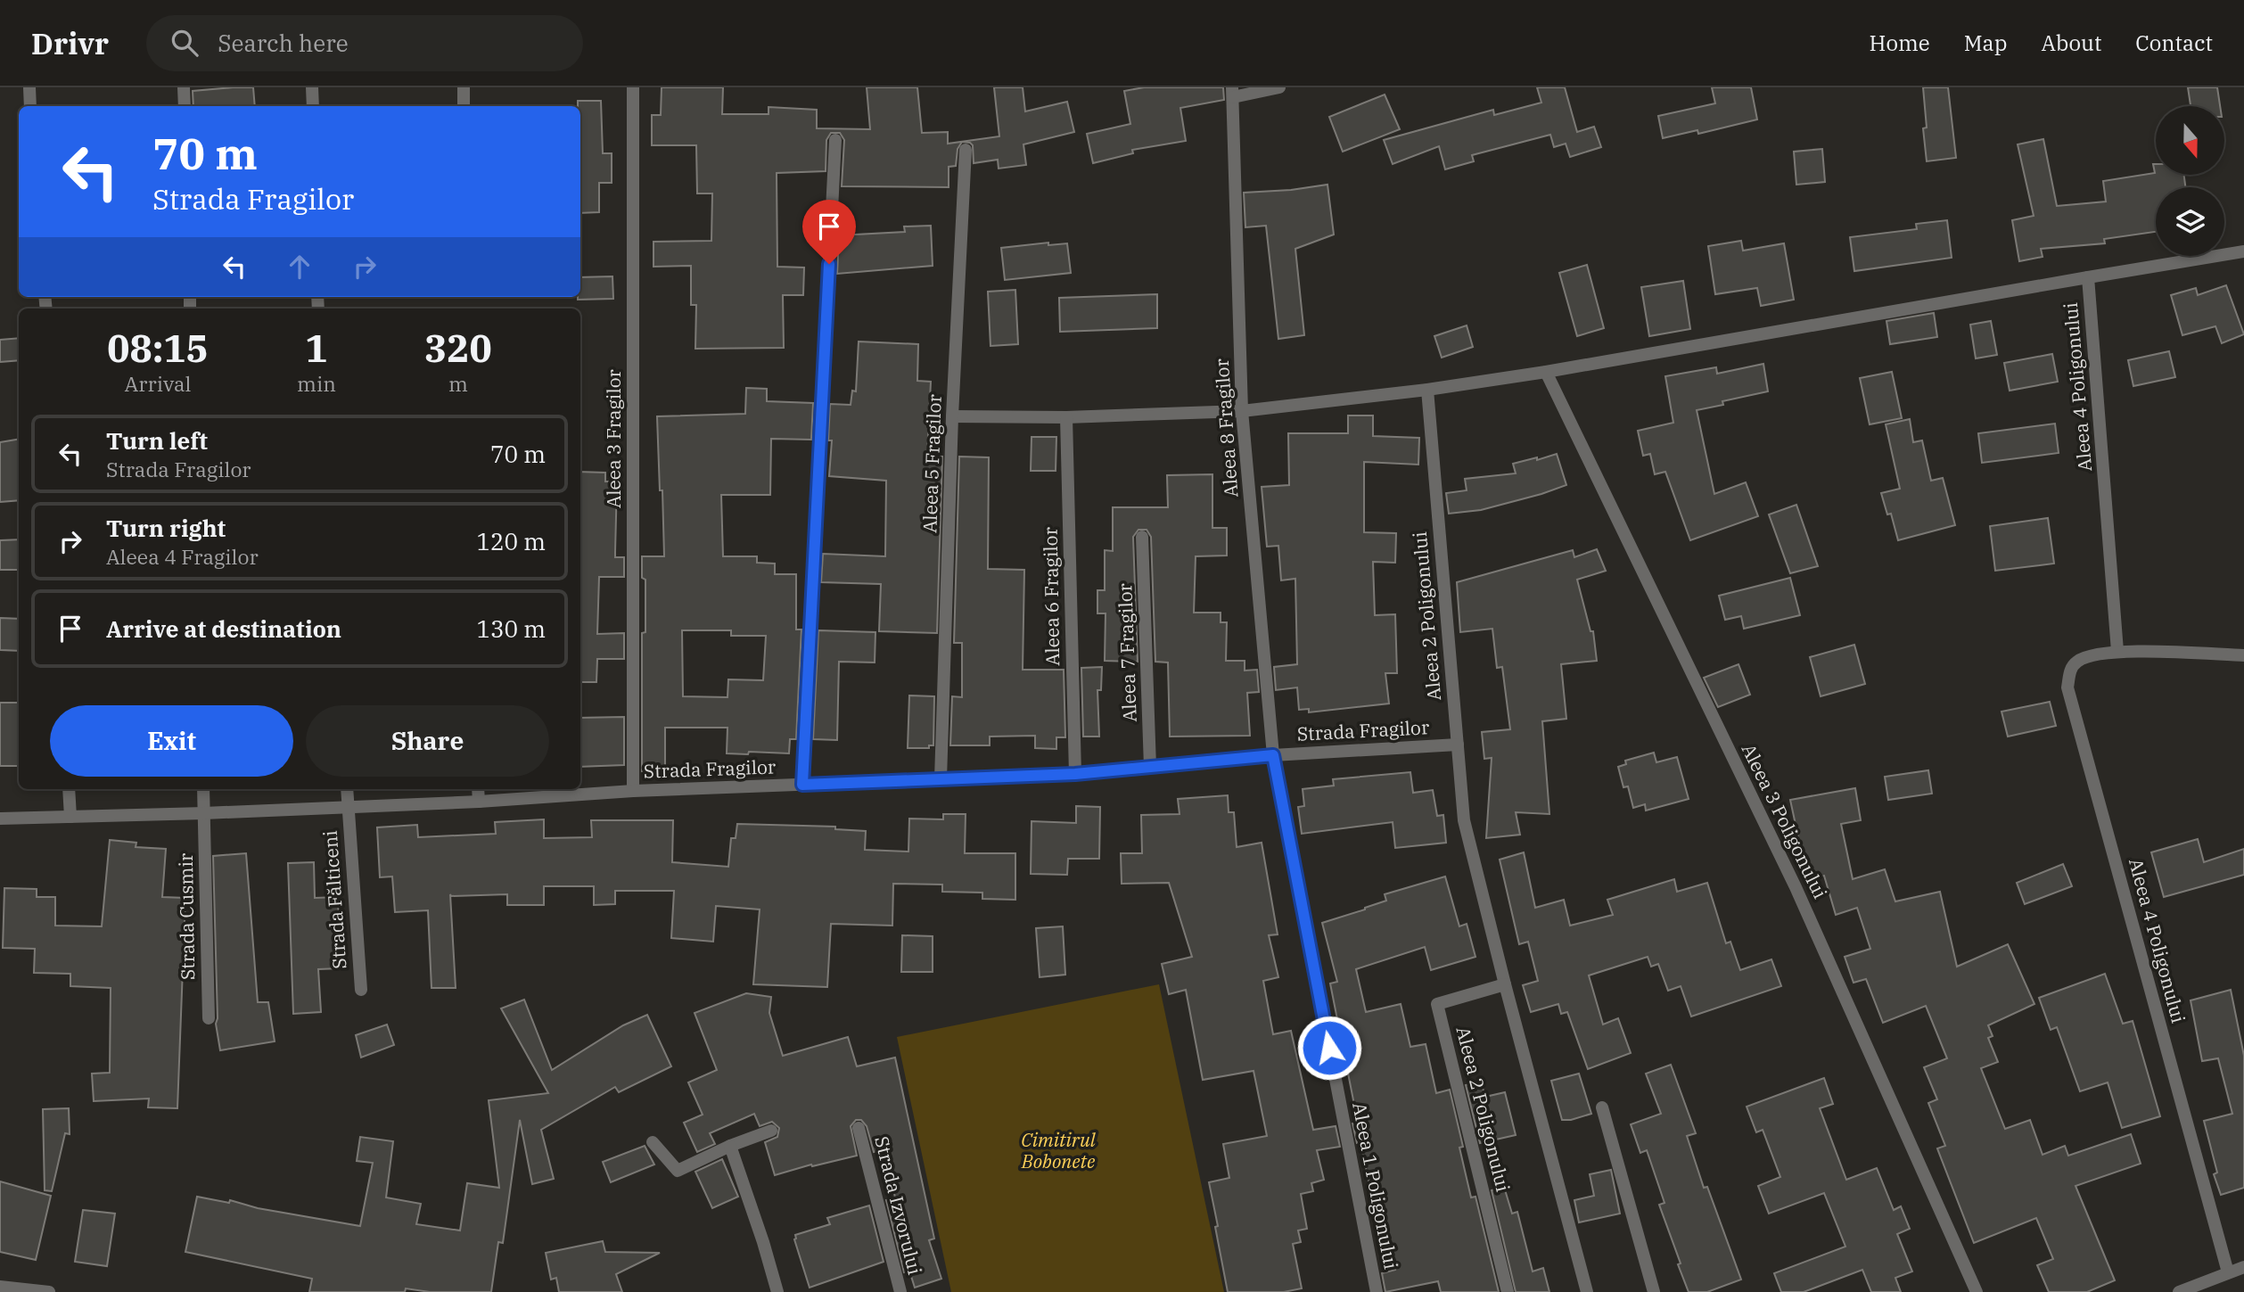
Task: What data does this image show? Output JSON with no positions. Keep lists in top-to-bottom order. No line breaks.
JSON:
{"streets":{"street":["Aleea 4 Poligonului","Aleea 8 Fragilor","Aleea 3 Fragilor","Aleea 5 Fragilor","Aleea 6 Fragilor","Aleea 2 Poligonului","Aleea 7 Fragilor","Strada Fragilor","Aleea 3 Poligonului","Strada Fălticeni","Strada Cusmir","Aleea 1 Poligonului","Strada Izvorului"]},"crossings":[["Aleea 8 Fragilor","Strada Fragilor"],["Aleea 8 Fragilor","Aleea 1 Poligonului"],["Aleea 3 Fragilor","Strada Fragilor"],["Aleea 5 Fragilor","Strada Fragilor"],["Aleea 6 Fragilor","Strada Fragilor"],["Aleea 2 Poligonului","Strada Fragilor"],["Aleea 7 Fragilor","Strada Fragilor"],["Strada Fragilor","Strada Fălticeni"],["Strada Fragilor","Strada Cusmir"],["Strada Fragilor","Aleea 1 Poligonului"]],"parks":["Cimitirul Bobonete"],"north":"bottom","page":{"header":"Drivr","search":"Search here","nav":["Home","Map","About","Contact"],"turn":["70 m","Strada Fragilor"],"eta":["08:15","Arrival","1","min","320","m"],"list":[{"name":"Turn left","note":"Strada Fragilor","value":"70 m"},{"name":"Turn right","note":"Aleea 4 Fragilor","value":"120 m"},{"name":"Arrive at destination","value":"130 m"}],"buttons":["Exit","Share"]}}
